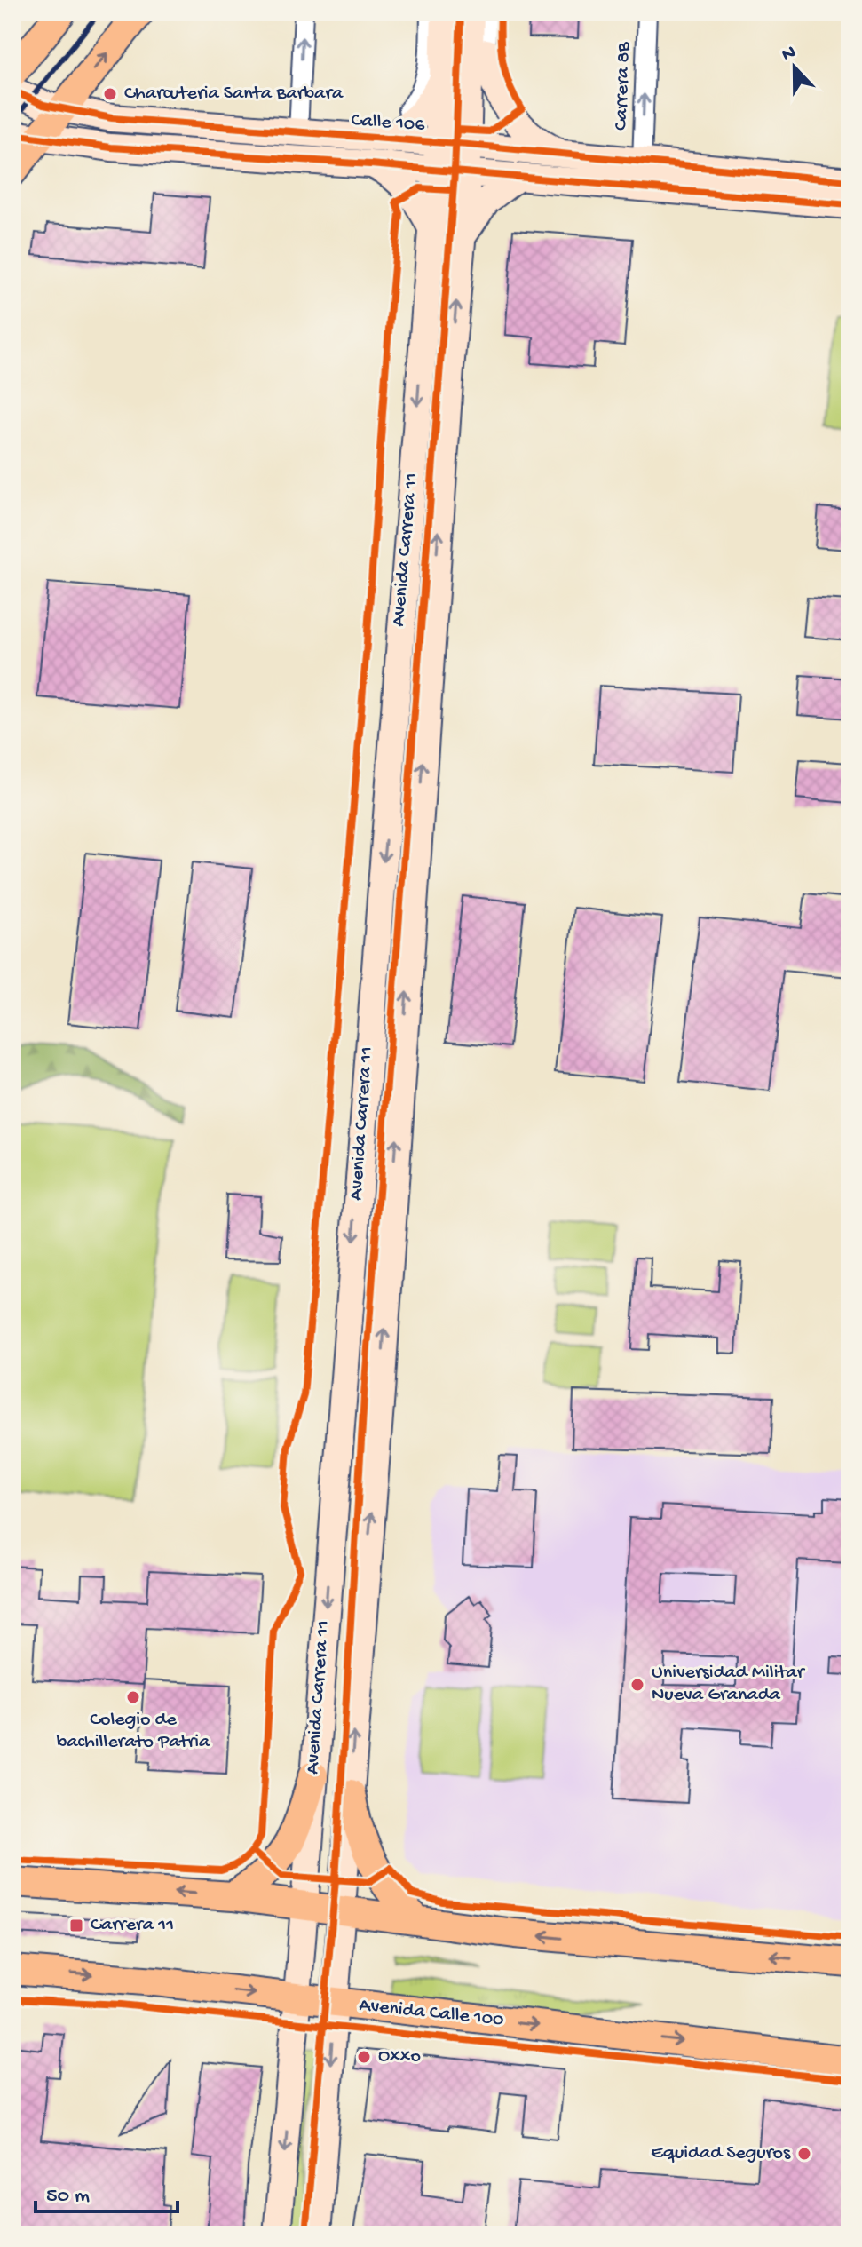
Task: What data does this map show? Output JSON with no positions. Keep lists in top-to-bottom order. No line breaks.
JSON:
{"streets":{"main road":["Calle 106","Avenida Carrera 11","Avenida Calle 100"],"street":["Carrera 8B"]},"crossings":[["Carrera 8B","Calle 106"],["Calle 106","Avenida Carrera 11"],["Avenida Carrera 11","Avenida Calle 100"]],"one_way":["Carrera 8B"],"places":{"other":["Charcuteria Santa Barbara","Universidad Militar Nueva Granada","Colegio de bachillerato Patria","Oxxo","Equidad Seguros"],"transit":["Carrera 11"]},"scale_bar":"50 m","north":"top"}
